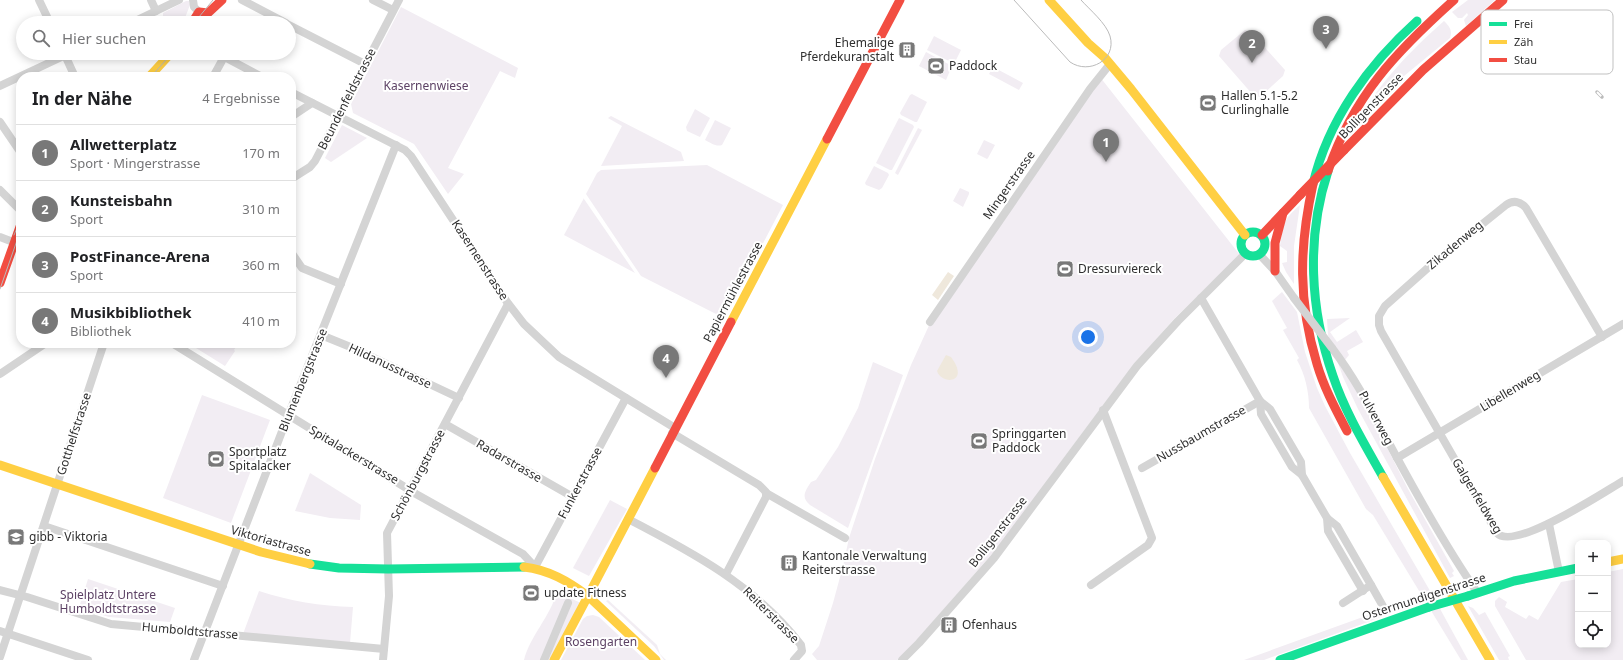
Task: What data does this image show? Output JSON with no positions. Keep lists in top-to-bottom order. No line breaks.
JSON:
{"streets":{"main road":["Bolligenstrasse","Papiermühlestrasse","Viktoriastrasse","Ostermundigenstrasse"],"street":["Beundenfeldstrasse","Mingerstrasse","Zikadenweg","Kasernenstrasse","Hildanusstrasse","Blumenbergstrasse","Libellenweg","Pulverweg","Gotthelfstrasse","Nussbaumstrasse","Spitalackerstrasse","Radarstrasse","Schönburgstrasse","Funkerstrasse","Galgenfeldweg","Reiterstrasse","Humboldtstrasse"]},"crossings":[["Beundenfeldstrasse","Kasernenstrasse"],["Bolligenstrasse","Pulverweg"],["Bolligenstrasse","Nussbaumstrasse"],["Zikadenweg","Libellenweg"],["Zikadenweg","Galgenfeldweg"],["Kasernenstrasse","Papiermühlestrasse"],["Kasernenstrasse","Blumenbergstrasse"],["Kasernenstrasse","Schönburgstrasse"],["Kasernenstrasse","Funkerstrasse"],["Papiermühlestrasse","Viktoriastrasse"],["Papiermühlestrasse","Reiterstrasse"],["Hildanusstrasse","Blumenbergstrasse"],["Hildanusstrasse","Schönburgstrasse"],["Blumenbergstrasse","Spitalackerstrasse"],["Blumenbergstrasse","Viktoriastrasse"],["Blumenbergstrasse","Humboldtstrasse"],["Libellenweg","Pulverweg"],["Libellenweg","Galgenfeldweg"],["Pulverweg","Ostermundigenstrasse"],["Gotthelfstrasse","Viktoriastrasse"],["Gotthelfstrasse","Humboldtstrasse"],["Spitalackerstrasse","Schönburgstrasse"],["Spitalackerstrasse","Funkerstrasse"],["Spitalackerstrasse","Viktoriastrasse"],["Radarstrasse","Schönburgstrasse"],["Radarstrasse","Funkerstrasse"],["Schönburgstrasse","Viktoriastrasse"],["Schönburgstrasse","Humboldtstrasse"],["Funkerstrasse","Viktoriastrasse"]],"parks":["Kasernenwiese","Spielplatz Untere Humboldtstrasse","Rosengarten"],"places":{"building":["Ehemalige Pferdekuranstalt","Kantonale Verwaltung Reiterstrasse","Ofenhaus"],"sports":["Paddock","Hallen 5.1-5.2 Curlinghalle","Dressurviereck","Springgarten Paddock","Sportplatz Spitalacker","update Fitness"],"school or university":["gibb - Viktoria"]},"legend":["Frei","Zäh","Stau"],"page":{"pins":["3","2","1","4"],"search":"Hier suchen","heading":["In der Nähe","4 Ergebnisse"],"list":[{"mark":"1","name":"Allwetterplatz","note":"Sport · Mingerstrasse","value":"170 m"},{"mark":"2","name":"Kunsteisbahn","note":"Sport","value":"310 m"},{"mark":"3","name":"PostFinance-Arena","note":"Sport","value":"360 m"},{"mark":"4","name":"Musikbibliothek","note":"Bibliothek","value":"410 m"}],"map_buttons":["+","−"]}}
